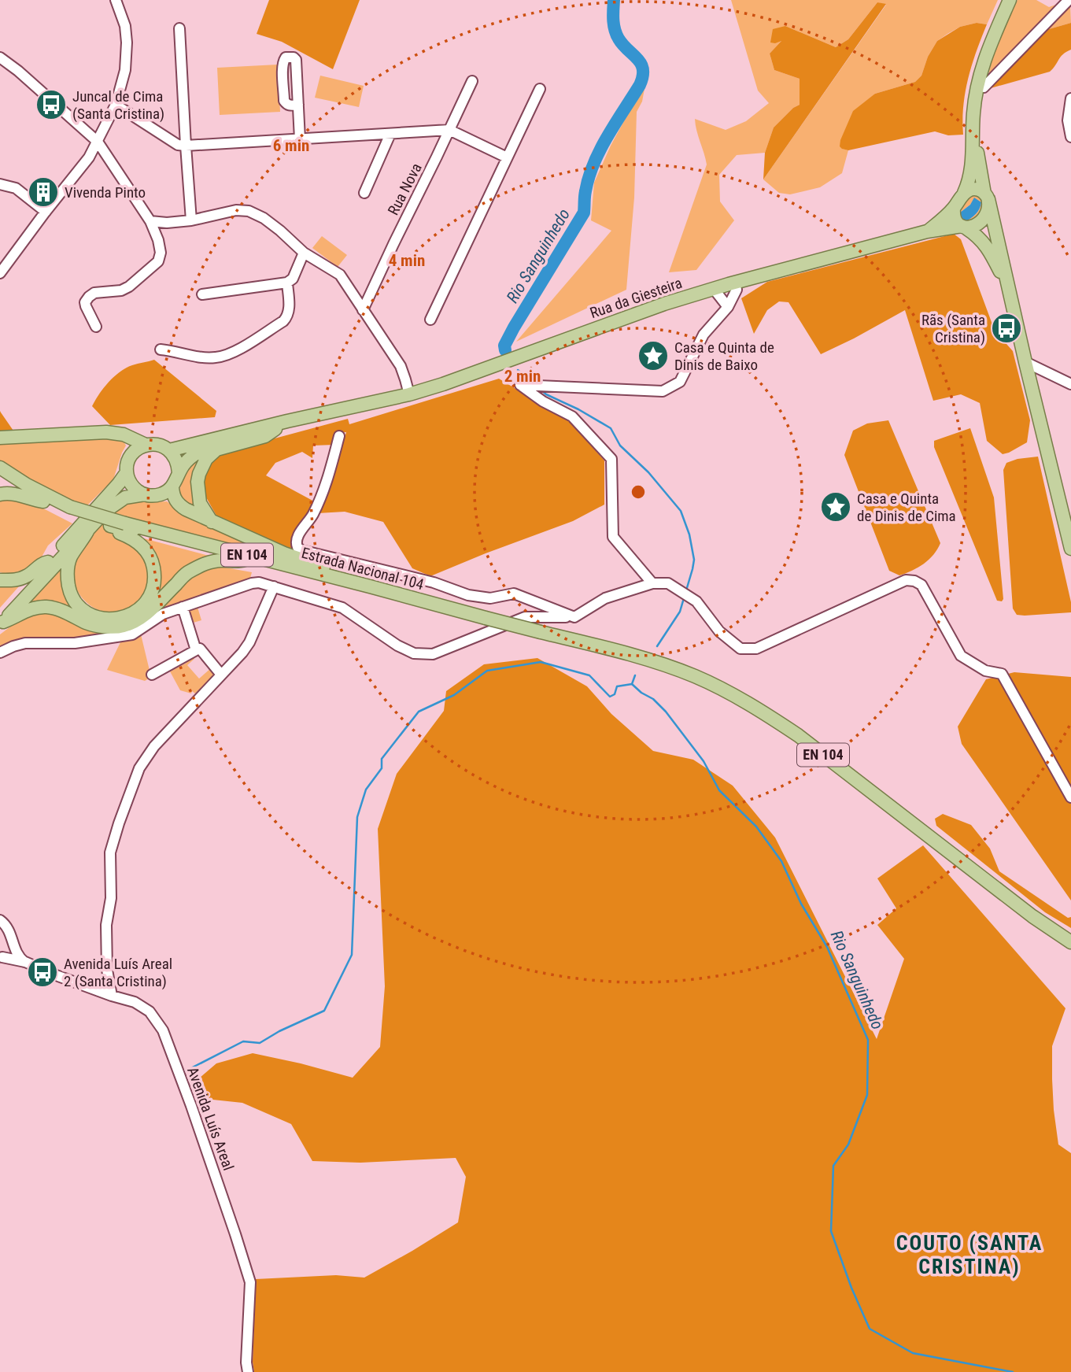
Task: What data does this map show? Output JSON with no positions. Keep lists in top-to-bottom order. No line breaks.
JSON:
{"streets":{"main road":["Rua da Giesteira","EN 104","Estrada Nacional 104"],"street":["Rua Nova","Avenida Luís Areal"]},"crossings":[["EN 104","Estrada Nacional 104"]],"districts":["COUTO (SANTA CRISTINA)"],"water":["Rio Sanguinhedo"],"places":{"bus stop":["Juncal de Cima (Santa Cristina)","Rãs (Santa Cristina)","Avenida Luís Areal 2 (Santa Cristina)"],"building":["Vivenda Pinto"],"place":["Casa e Quinta de Dinis de Baixo","Casa e Quinta de Dinis de Cima"]},"rings":["6 min","4 min","2 min"]}
